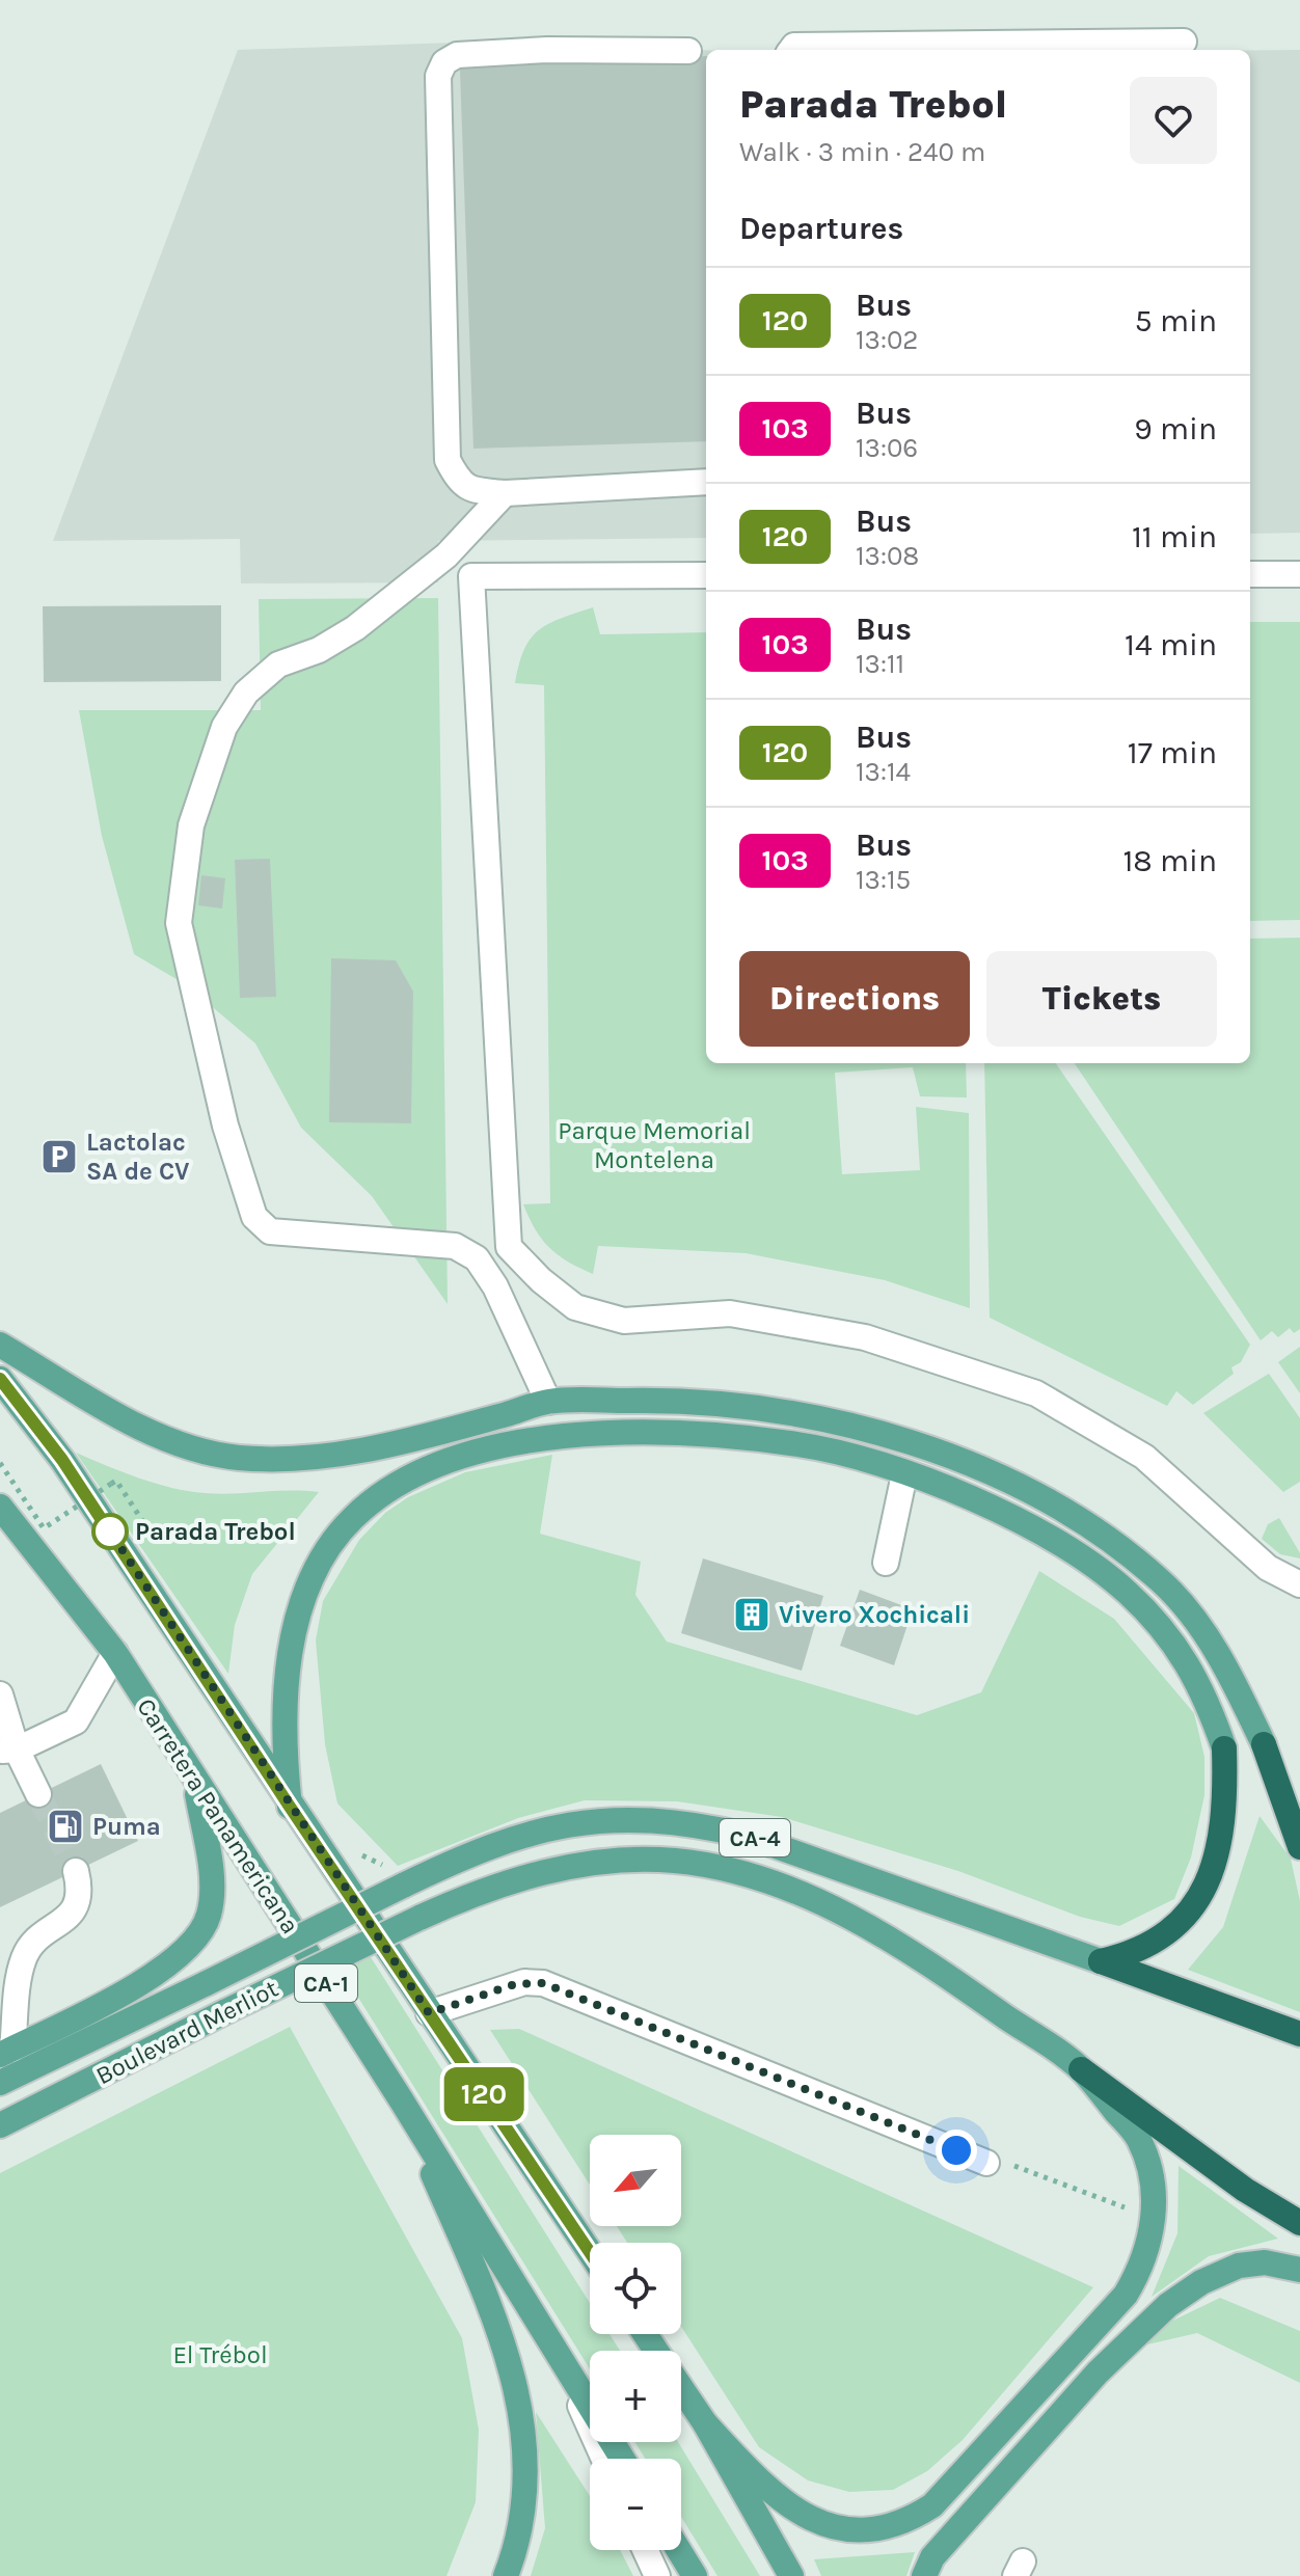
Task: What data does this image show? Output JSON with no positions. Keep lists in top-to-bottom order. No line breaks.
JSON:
{"streets":{"highway":["CA-4"],"main road":["Carretera Panamericana","CA-1","Boulevard Merliot"]},"crossings":[["CA-4","Boulevard Merliot"]],"parks":["Parque Memorial Montelena","El Trébol"],"places":{"parking":["Lactolac SA de CV"],"other":["Parada Trebol"],"building":["Vivero Xochicali"],"fuel station":["Puma"]},"lines":["bus line 120"],"north":"bottom left","page":{"on_map":"120","heading":[["Parada Trebol","Walk · 3 min · 240 m"],"Departures"],"list":[{"mark":"120","name":"Bus","note":"13:02","value":"5 min"},{"mark":"103","name":"Bus","note":"13:06","value":"9 min"},{"mark":"120","name":"Bus","note":"13:08","value":"11 min"},{"mark":"103","name":"Bus","note":"13:11","value":"14 min"},{"mark":"120","name":"Bus","note":"13:14","value":"17 min"},{"mark":"103","name":"Bus","note":"13:15","value":"18 min"}],"buttons":["Directions","Tickets"],"map_buttons":["+","−"]}}
